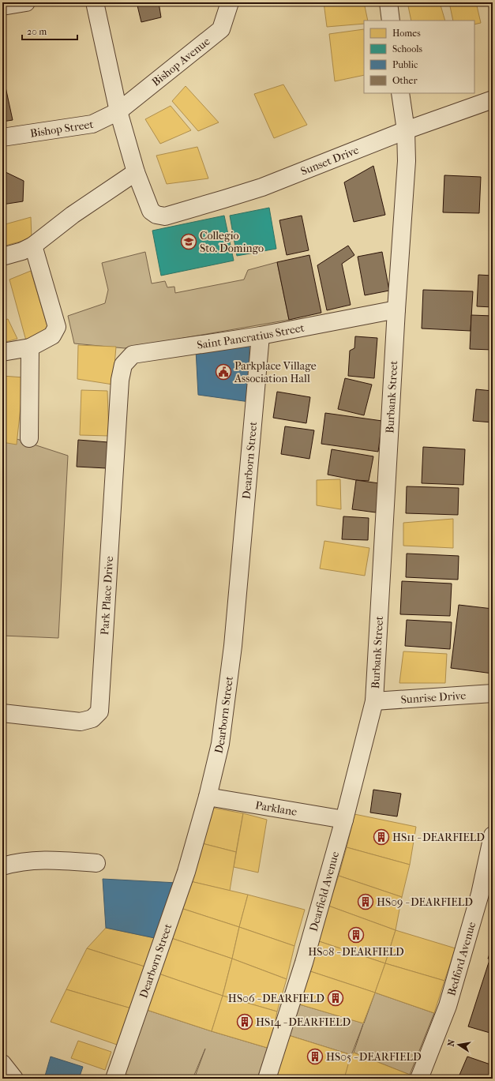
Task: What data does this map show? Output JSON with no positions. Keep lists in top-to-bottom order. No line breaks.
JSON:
{"streets":{"street":["Bishop Avenue","Bishop Street","Sunset Drive","Saint Pancratius Street","Burbank Street","Dearborn Street","Park Place Drive","Sunrise Drive","Parklane","Dearfield Avenue","Bedford Avenue"]},"crossings":[["Bishop Avenue","Bishop Street"],["Sunset Drive","Burbank Street"],["Saint Pancratius Street","Burbank Street"],["Saint Pancratius Street","Dearborn Street"],["Saint Pancratius Street","Park Place Drive"],["Burbank Street","Sunrise Drive"],["Burbank Street","Dearfield Avenue"],["Dearborn Street","Parklane"],["Sunrise Drive","Dearfield Avenue"],["Parklane","Dearfield Avenue"]],"places":{"school or university":["Collegio Sto. Domingo"],"public building":["Parkplace Village Association Hall"],"building":["HS11 - DEARFIELD","HS09 - DEARFIELD","HS08 - DEARFIELD","HS06 - DEARFIELD","HS14 - DEARFIELD","HS05 - DEARFIELD"]},"legend":["Homes","Schools","Public","Other"],"scale_bar":"20 m","north":"left"}
